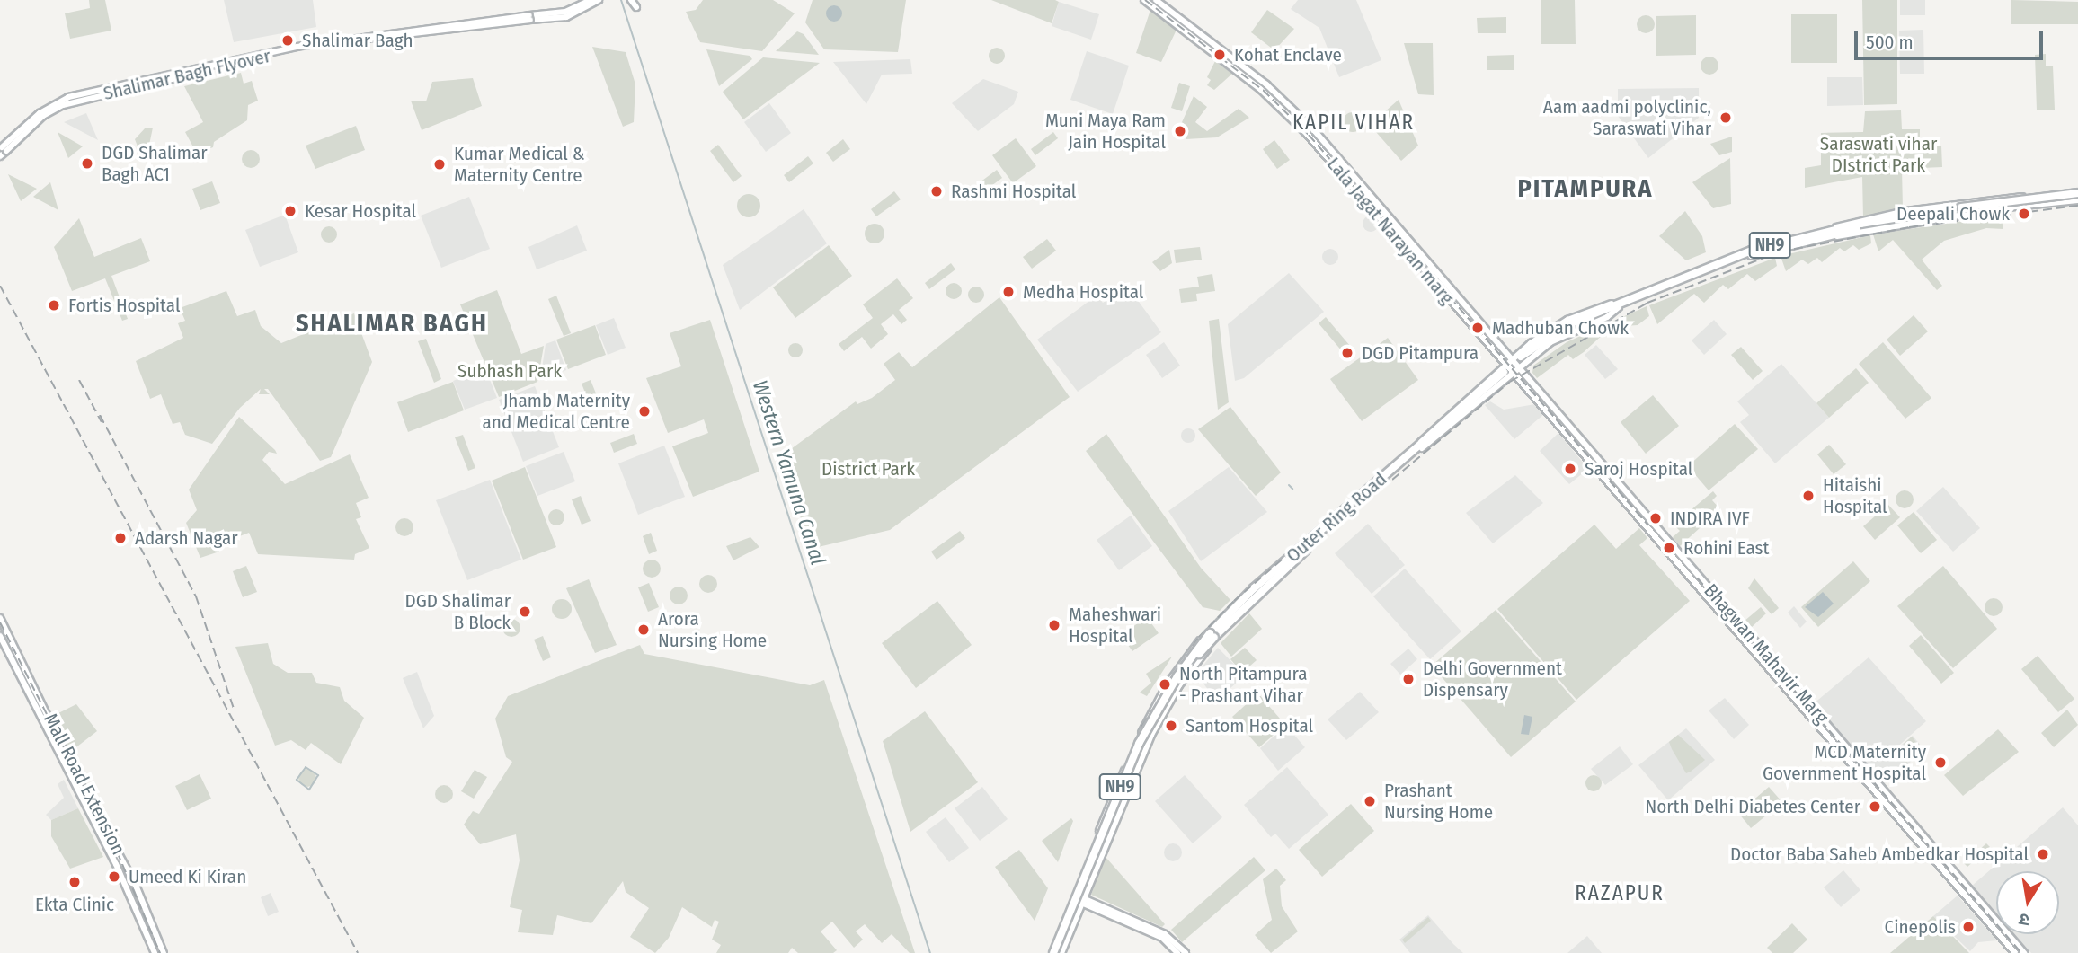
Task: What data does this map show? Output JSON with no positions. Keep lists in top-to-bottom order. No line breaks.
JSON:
{"streets":{"highway":["NH9","Outer Ring Road"],"main road":["Shalimar Bagh Flyover","Lala Jagat Narayan marg","Bhagwan Mahavir Marg","Mall Road Extension"]},"crossings":[["Lala Jagat Narayan marg","NH9"],["Lala Jagat Narayan marg","Bhagwan Mahavir Marg"],["NH9","Outer Ring Road"],["NH9","Bhagwan Mahavir Marg"]],"districts":["KAPIL VIHAR","PITAMPURA","SHALIMAR BAGH","RAZAPUR"],"water":["Western Yamuna Canal"],"parks":["Saraswati vihar DIstrict Park","Subhash Park","District Park"],"places":["Shalimar Bagh","Kohat Enclave","Aam aadmi polyclinic, Saraswati Vihar","Muni Maya Ram Jain Hospital","DGD Shalimar Bagh AC1","Kumar Medical & Maternity Centre","Rashmi Hospital","Kesar Hospital","Deepali Chowk","Medha Hospital","Fortis Hospital","Madhuban Chowk","DGD Pitampura","Jhamb Maternity and Medical Centre","Saroj Hospital","Hitaishi Hospital","INDIRA IVF","Adarsh Nagar","Rohini East","DGD Shalimar B Block","Maheshwari Hospital","Arora Nursing Home","Delhi Government Dispensary","North Pitampura - Prashant Vihar","Santom Hospital","MCD Maternity Government Hospital","Prashant Nursing Home","North Delhi Diabetes Center","Doctor Baba Saheb Ambedkar Hospital","Umeed Ki Kiran","Ekta Clinic","Cinepolis"],"scale_bar":"500 m","north":"bottom"}
